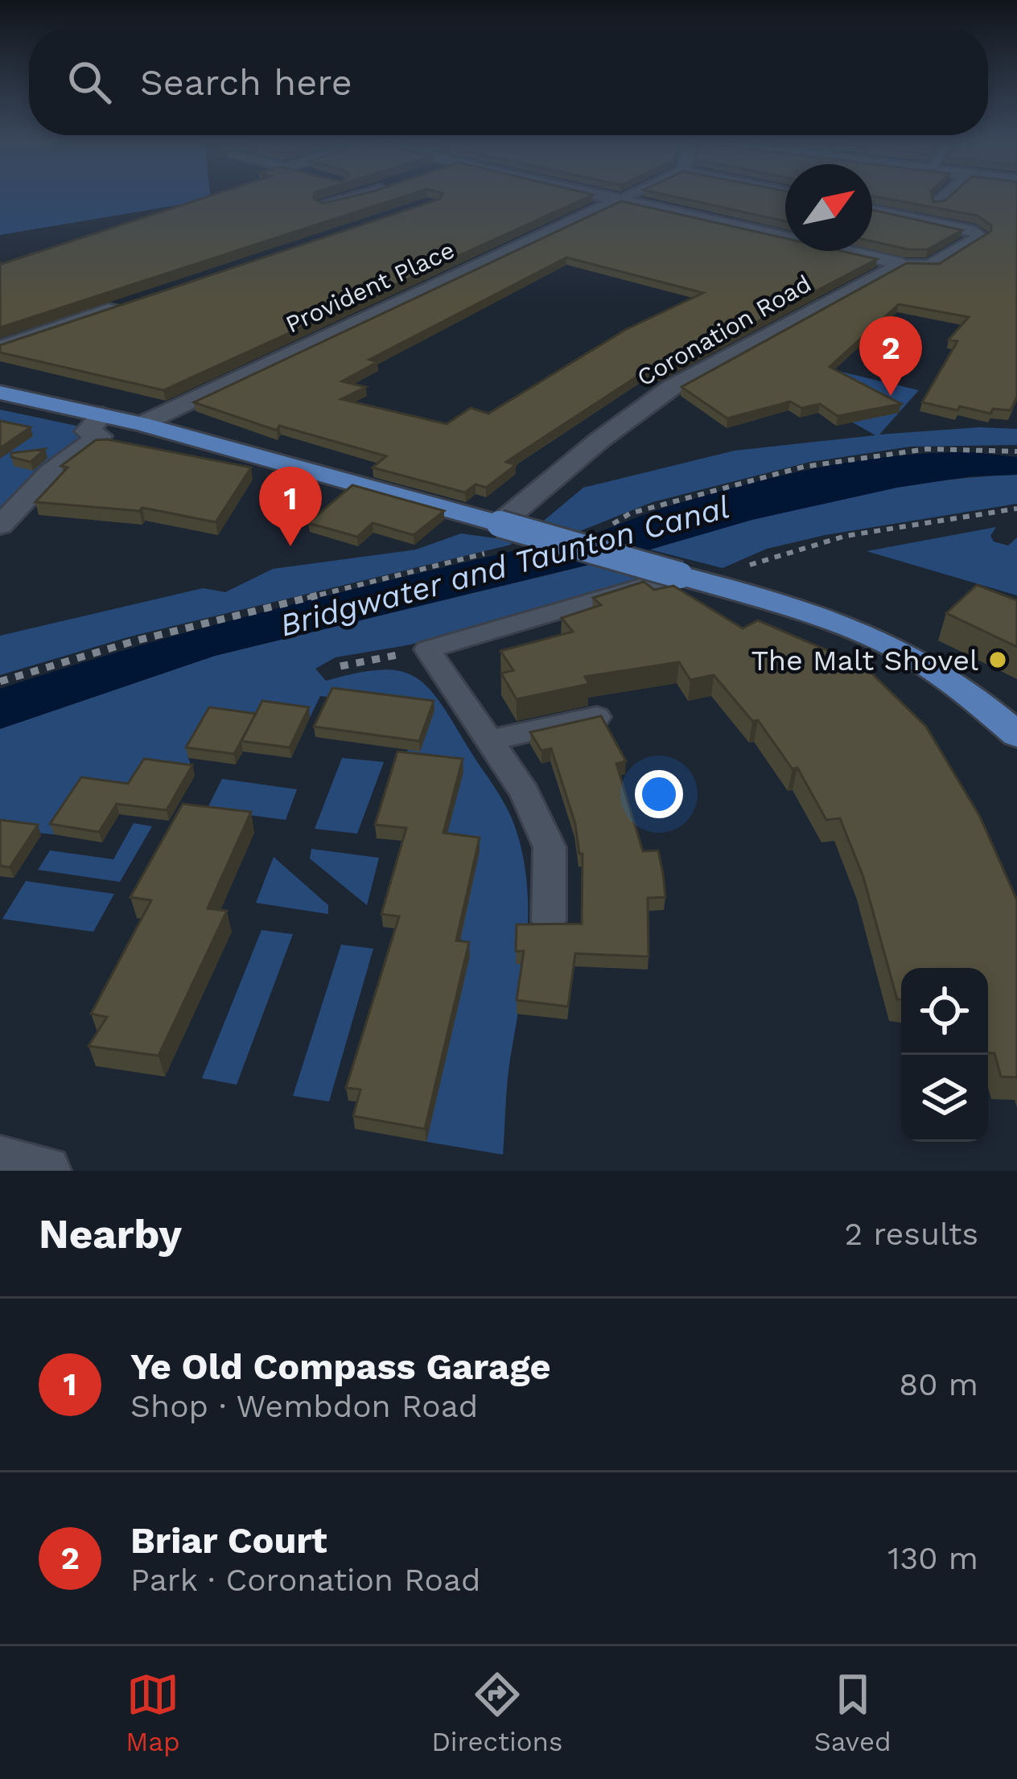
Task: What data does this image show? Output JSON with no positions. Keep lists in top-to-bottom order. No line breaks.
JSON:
{"streets":{"street":["Provident Place","Coronation Road"]},"water":["Bridgwater and Taunton Canal"],"places":["The Malt Shovel"],"north":"top right","page":{"search":"Search here","pins":["2","1"],"heading":["Nearby","2 results"],"list":[{"mark":"1","name":"Ye Old Compass Garage","note":"Shop · Wembdon Road","value":"80 m"},{"mark":"2","name":"Briar Court","note":"Park · Coronation Road","value":"130 m"}],"nav":["Map","Directions","Saved"]}}
